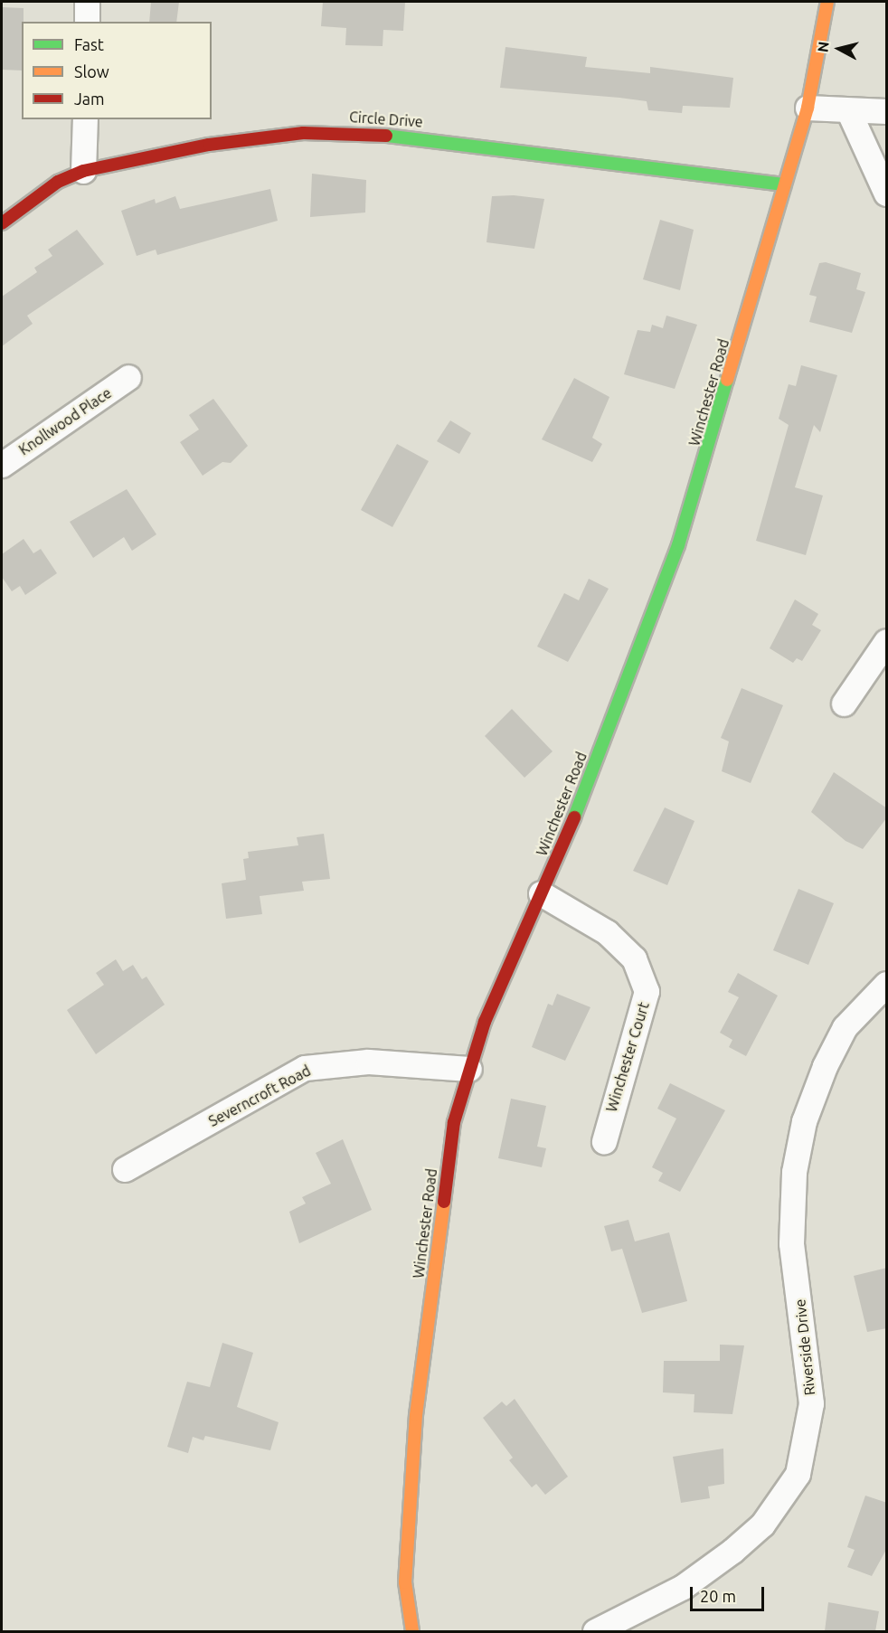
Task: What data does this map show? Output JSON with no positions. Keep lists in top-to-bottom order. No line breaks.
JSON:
{"streets":{"street":["Circle Drive","Winchester Road","Knollwood Place","Winchester Court","Severncroft Road","Riverside Drive"]},"crossings":[["Circle Drive","Winchester Road"],["Winchester Road","Winchester Court"],["Winchester Road","Severncroft Road"]],"legend":["Fast","Slow","Jam"],"scale_bar":"20 m","north":"left"}
